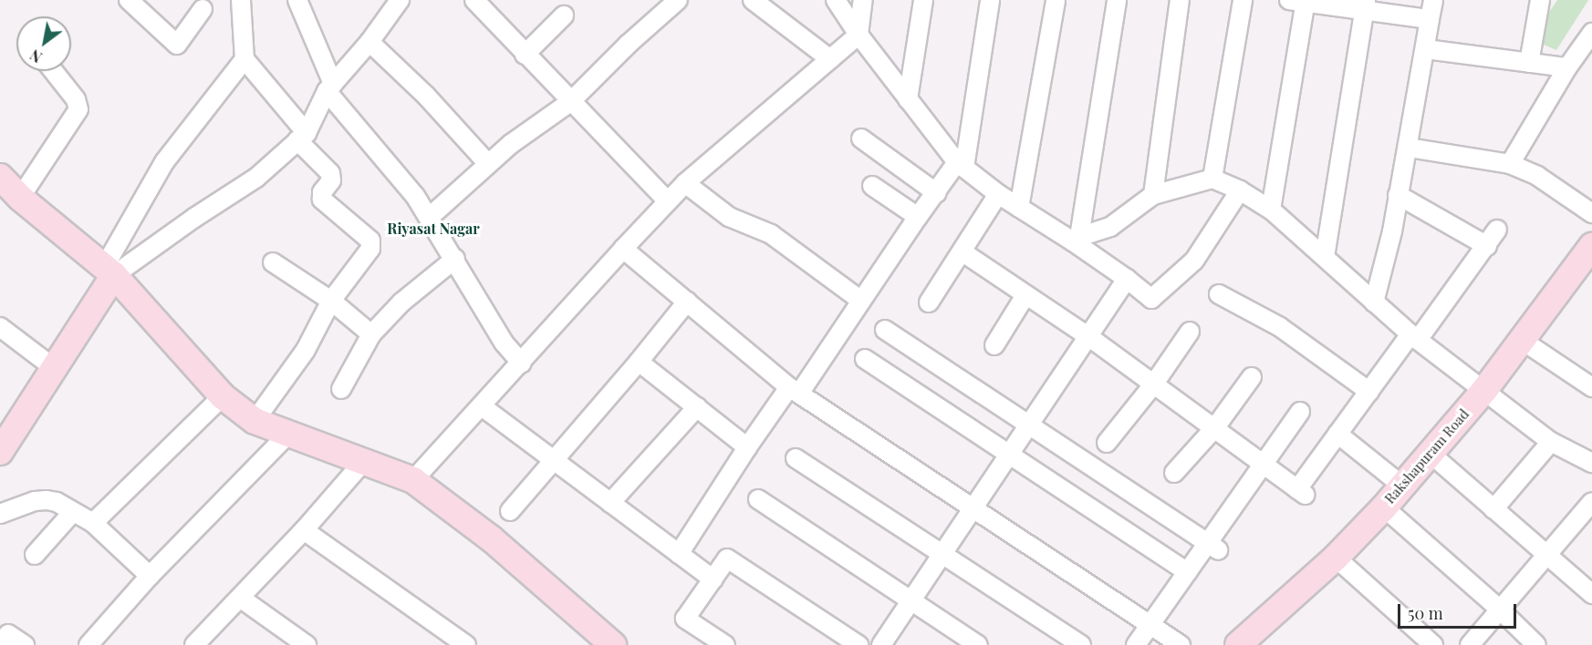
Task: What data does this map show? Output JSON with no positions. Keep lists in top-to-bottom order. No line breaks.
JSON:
{"streets":{"street":["Rakshapuram Road"]},"districts":["Riyasat Nagar"],"scale_bar":"50 m","north":"bottom left"}
